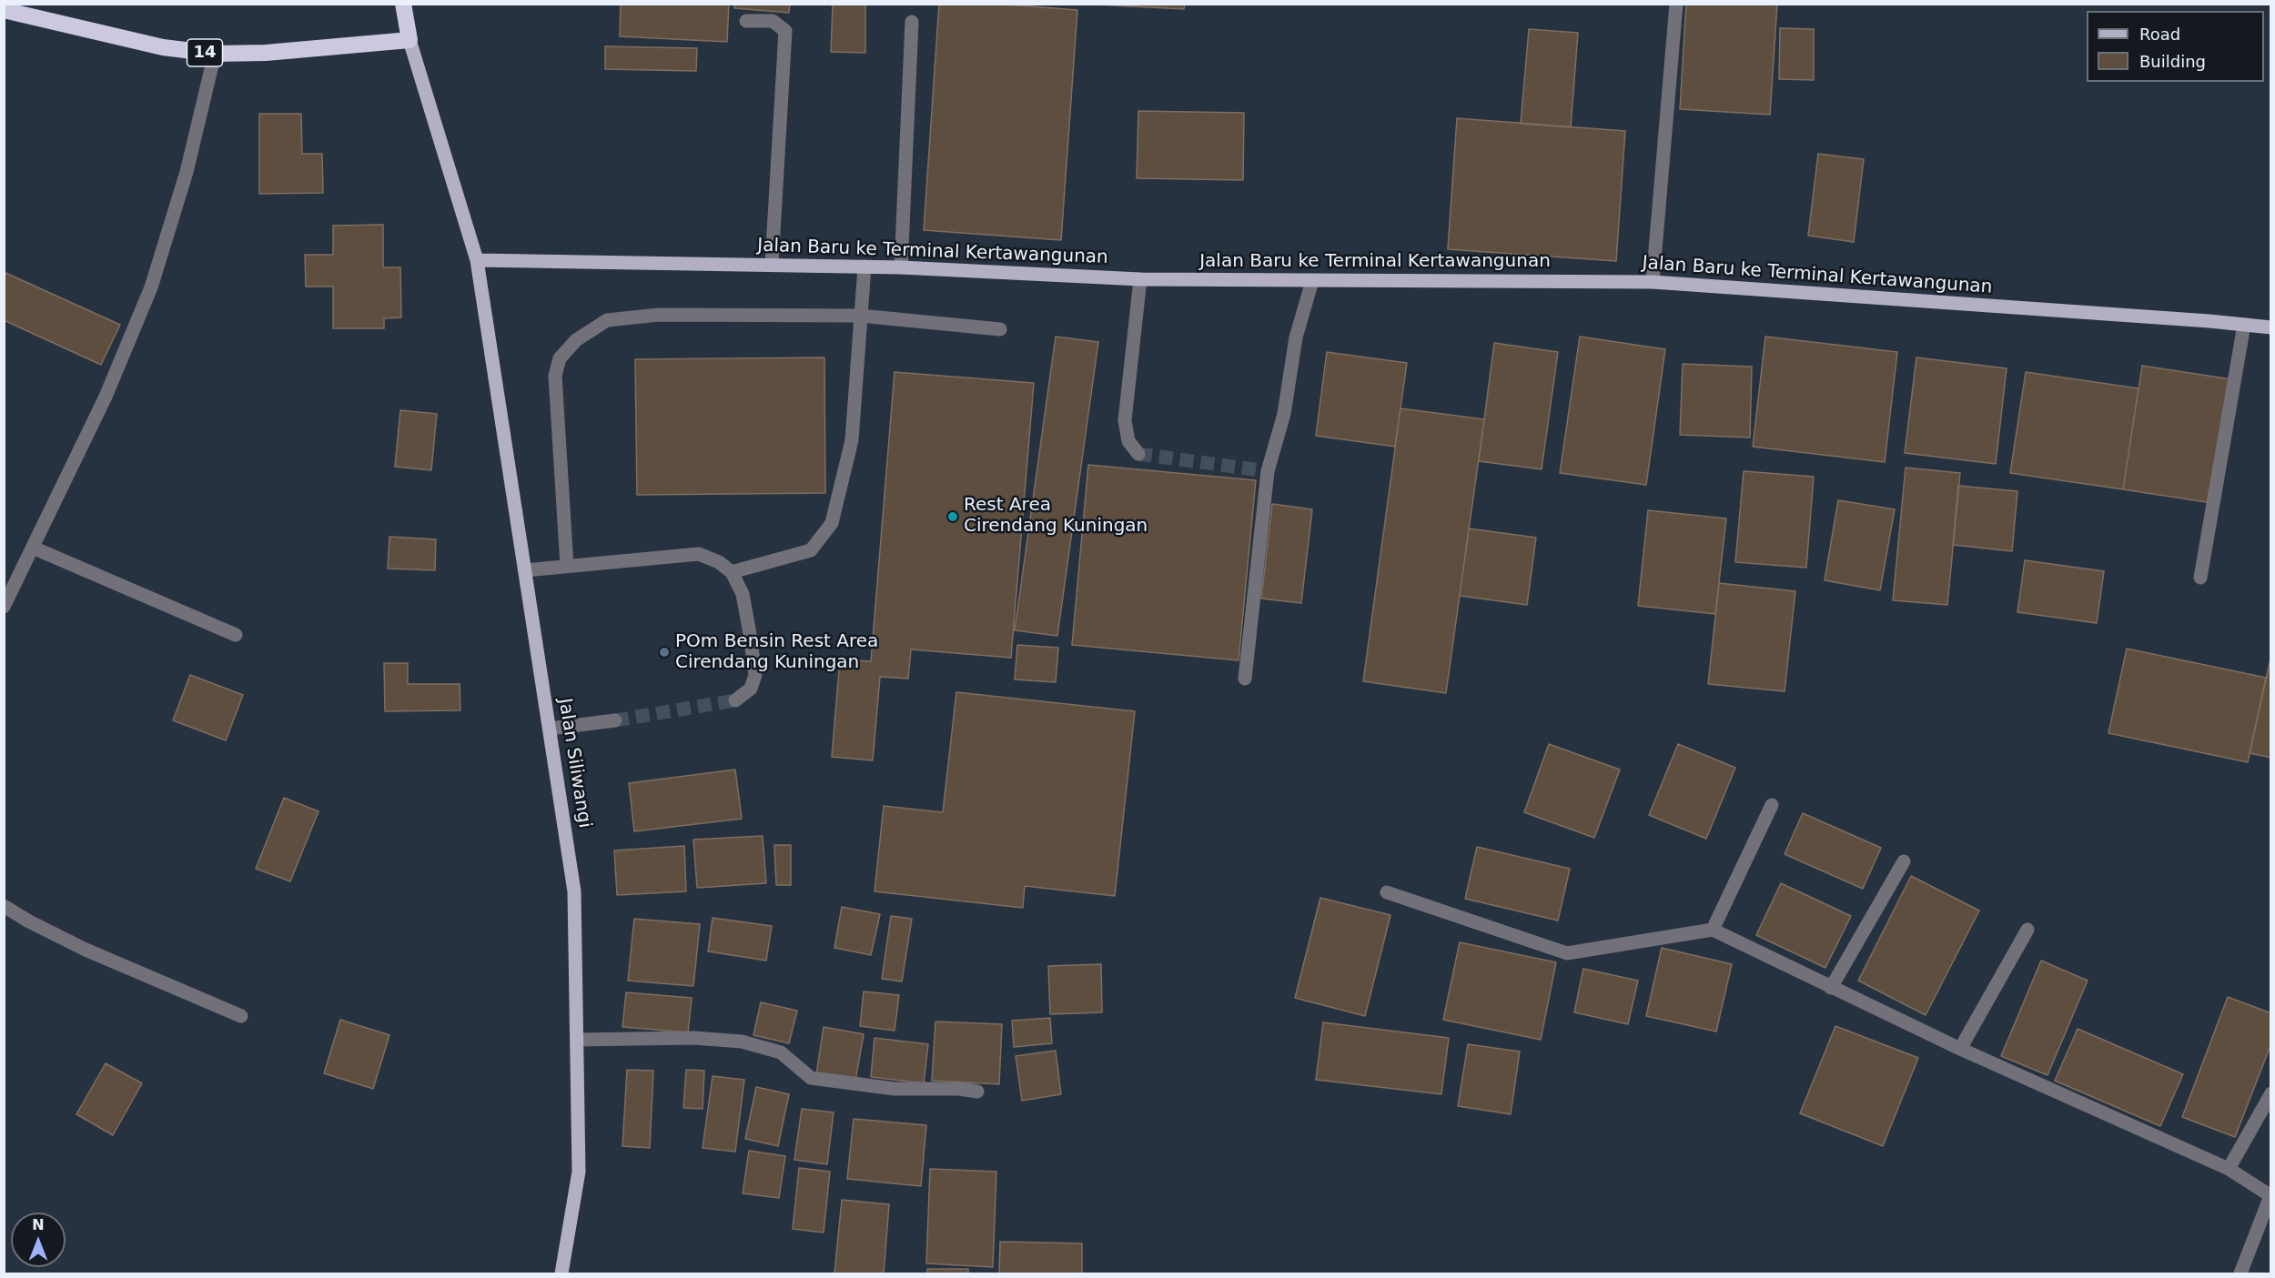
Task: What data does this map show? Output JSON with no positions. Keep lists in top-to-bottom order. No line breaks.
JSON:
{"streets":{"highway":["14"],"main road":["Jalan Baru ke Terminal Kertawangunan","Jalan Siliwangi"]},"crossings":[["14","Jalan Siliwangi"],["Jalan Baru ke Terminal Kertawangunan","Jalan Siliwangi"]],"places":["Rest Area Cirendang Kuningan","POm Bensin Rest Area Cirendang Kuningan"],"legend":["Road","Building"],"north":"top"}
